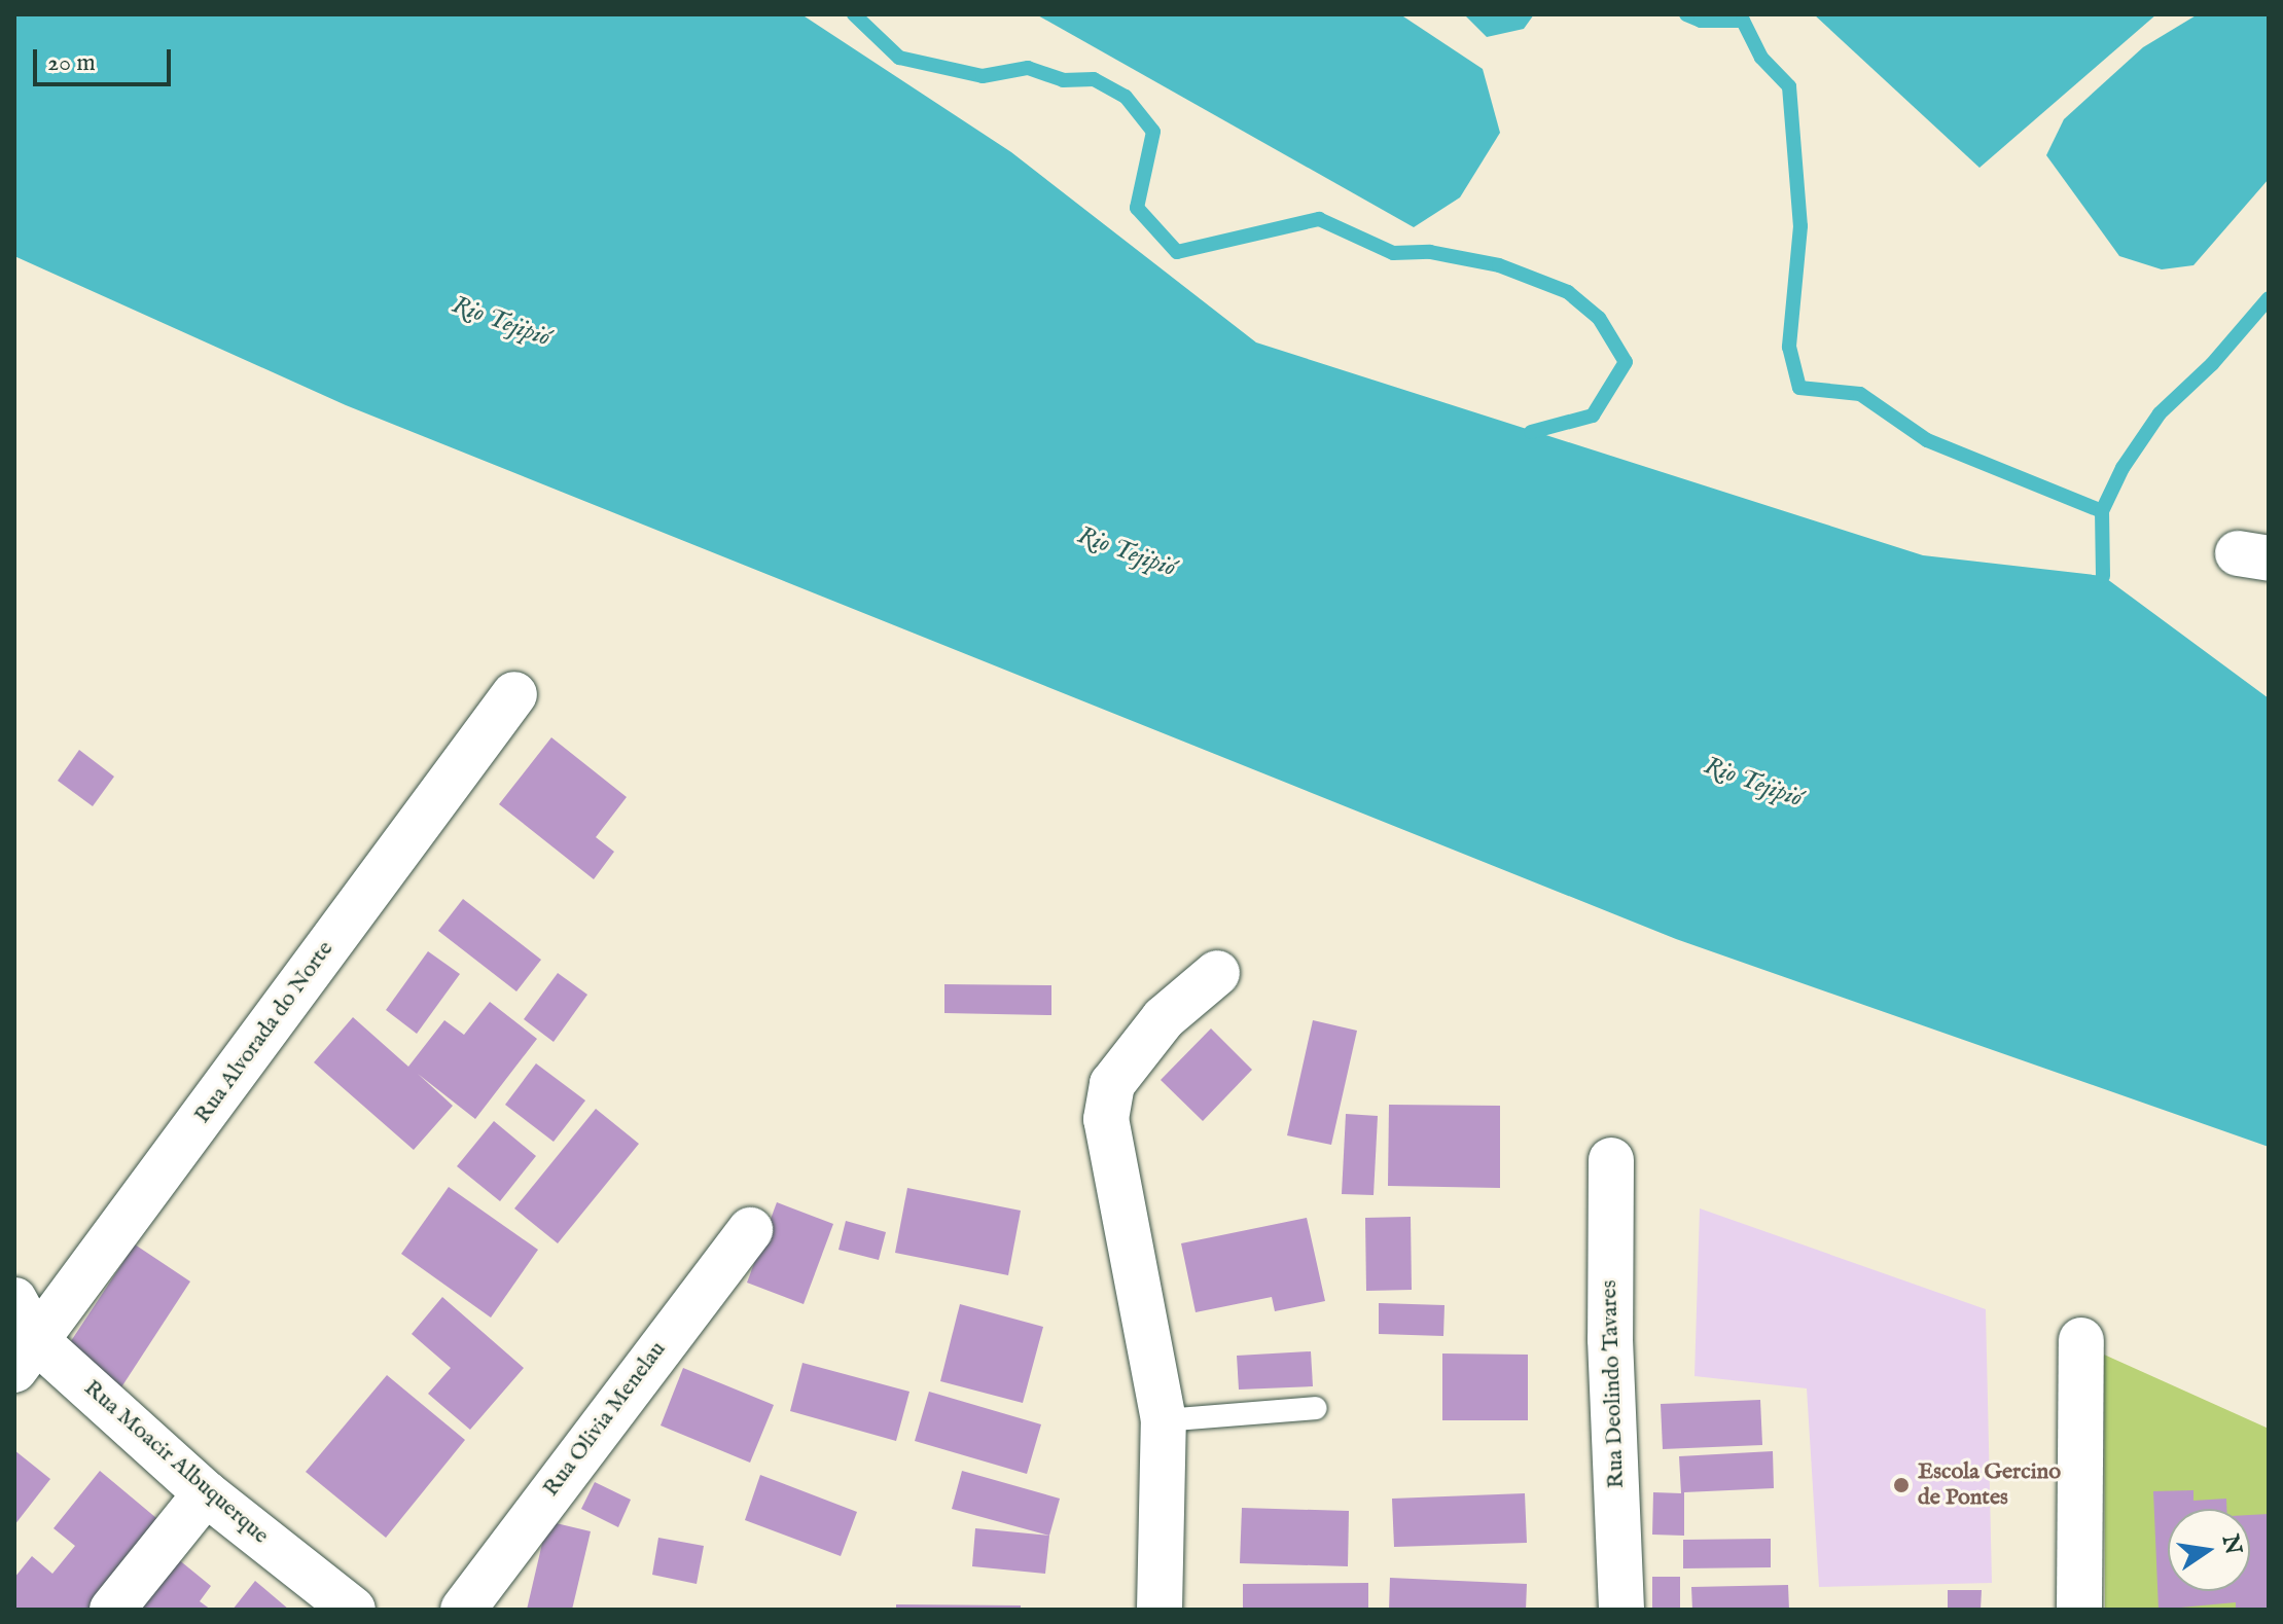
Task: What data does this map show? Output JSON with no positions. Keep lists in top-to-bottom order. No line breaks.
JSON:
{"streets":{"street":["Rua Alvorada do Norte","Rua Deolindo Tavares","Rua Olivia Menelau","Rua Moacir Albuquerque"]},"crossings":[["Rua Alvorada do Norte","Rua Moacir Albuquerque"]],"water":["Rio Tejipió"],"places":["Escola Gercino de Pontes"],"scale_bar":"20 m","north":"right"}
